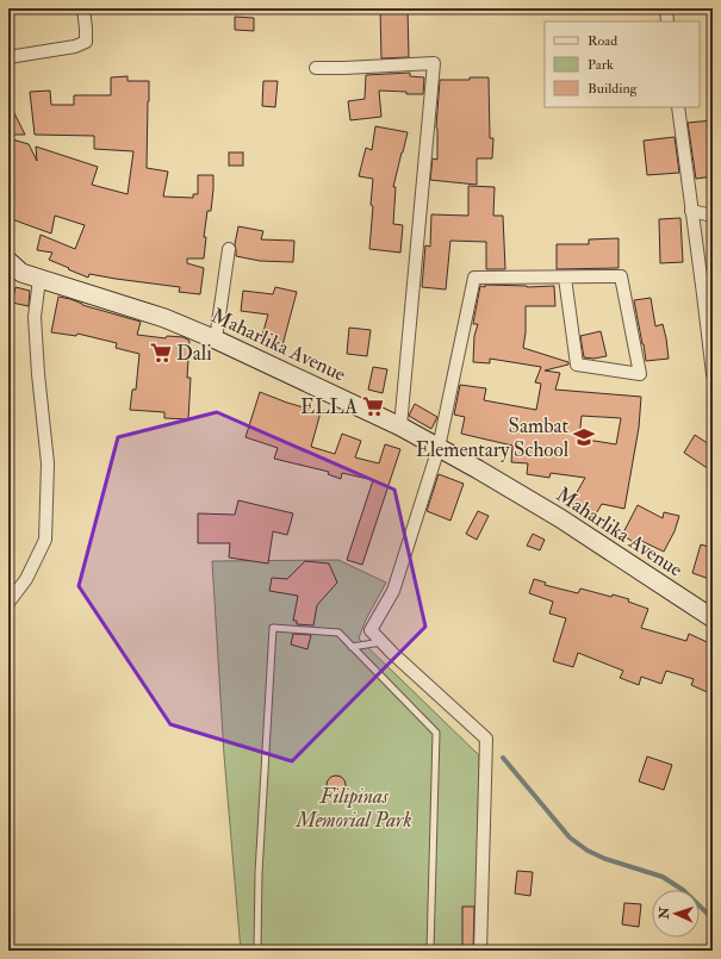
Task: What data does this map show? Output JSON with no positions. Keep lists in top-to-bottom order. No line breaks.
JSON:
{"streets":{"main road":["Maharlika Avenue"]},"parks":["Filipinas Memorial Park"],"places":{"supermarket":["Dali","ELLA"],"school or university":["Sambat Elementary School"]},"legend":["Road","Park","Building"],"north":"left"}
